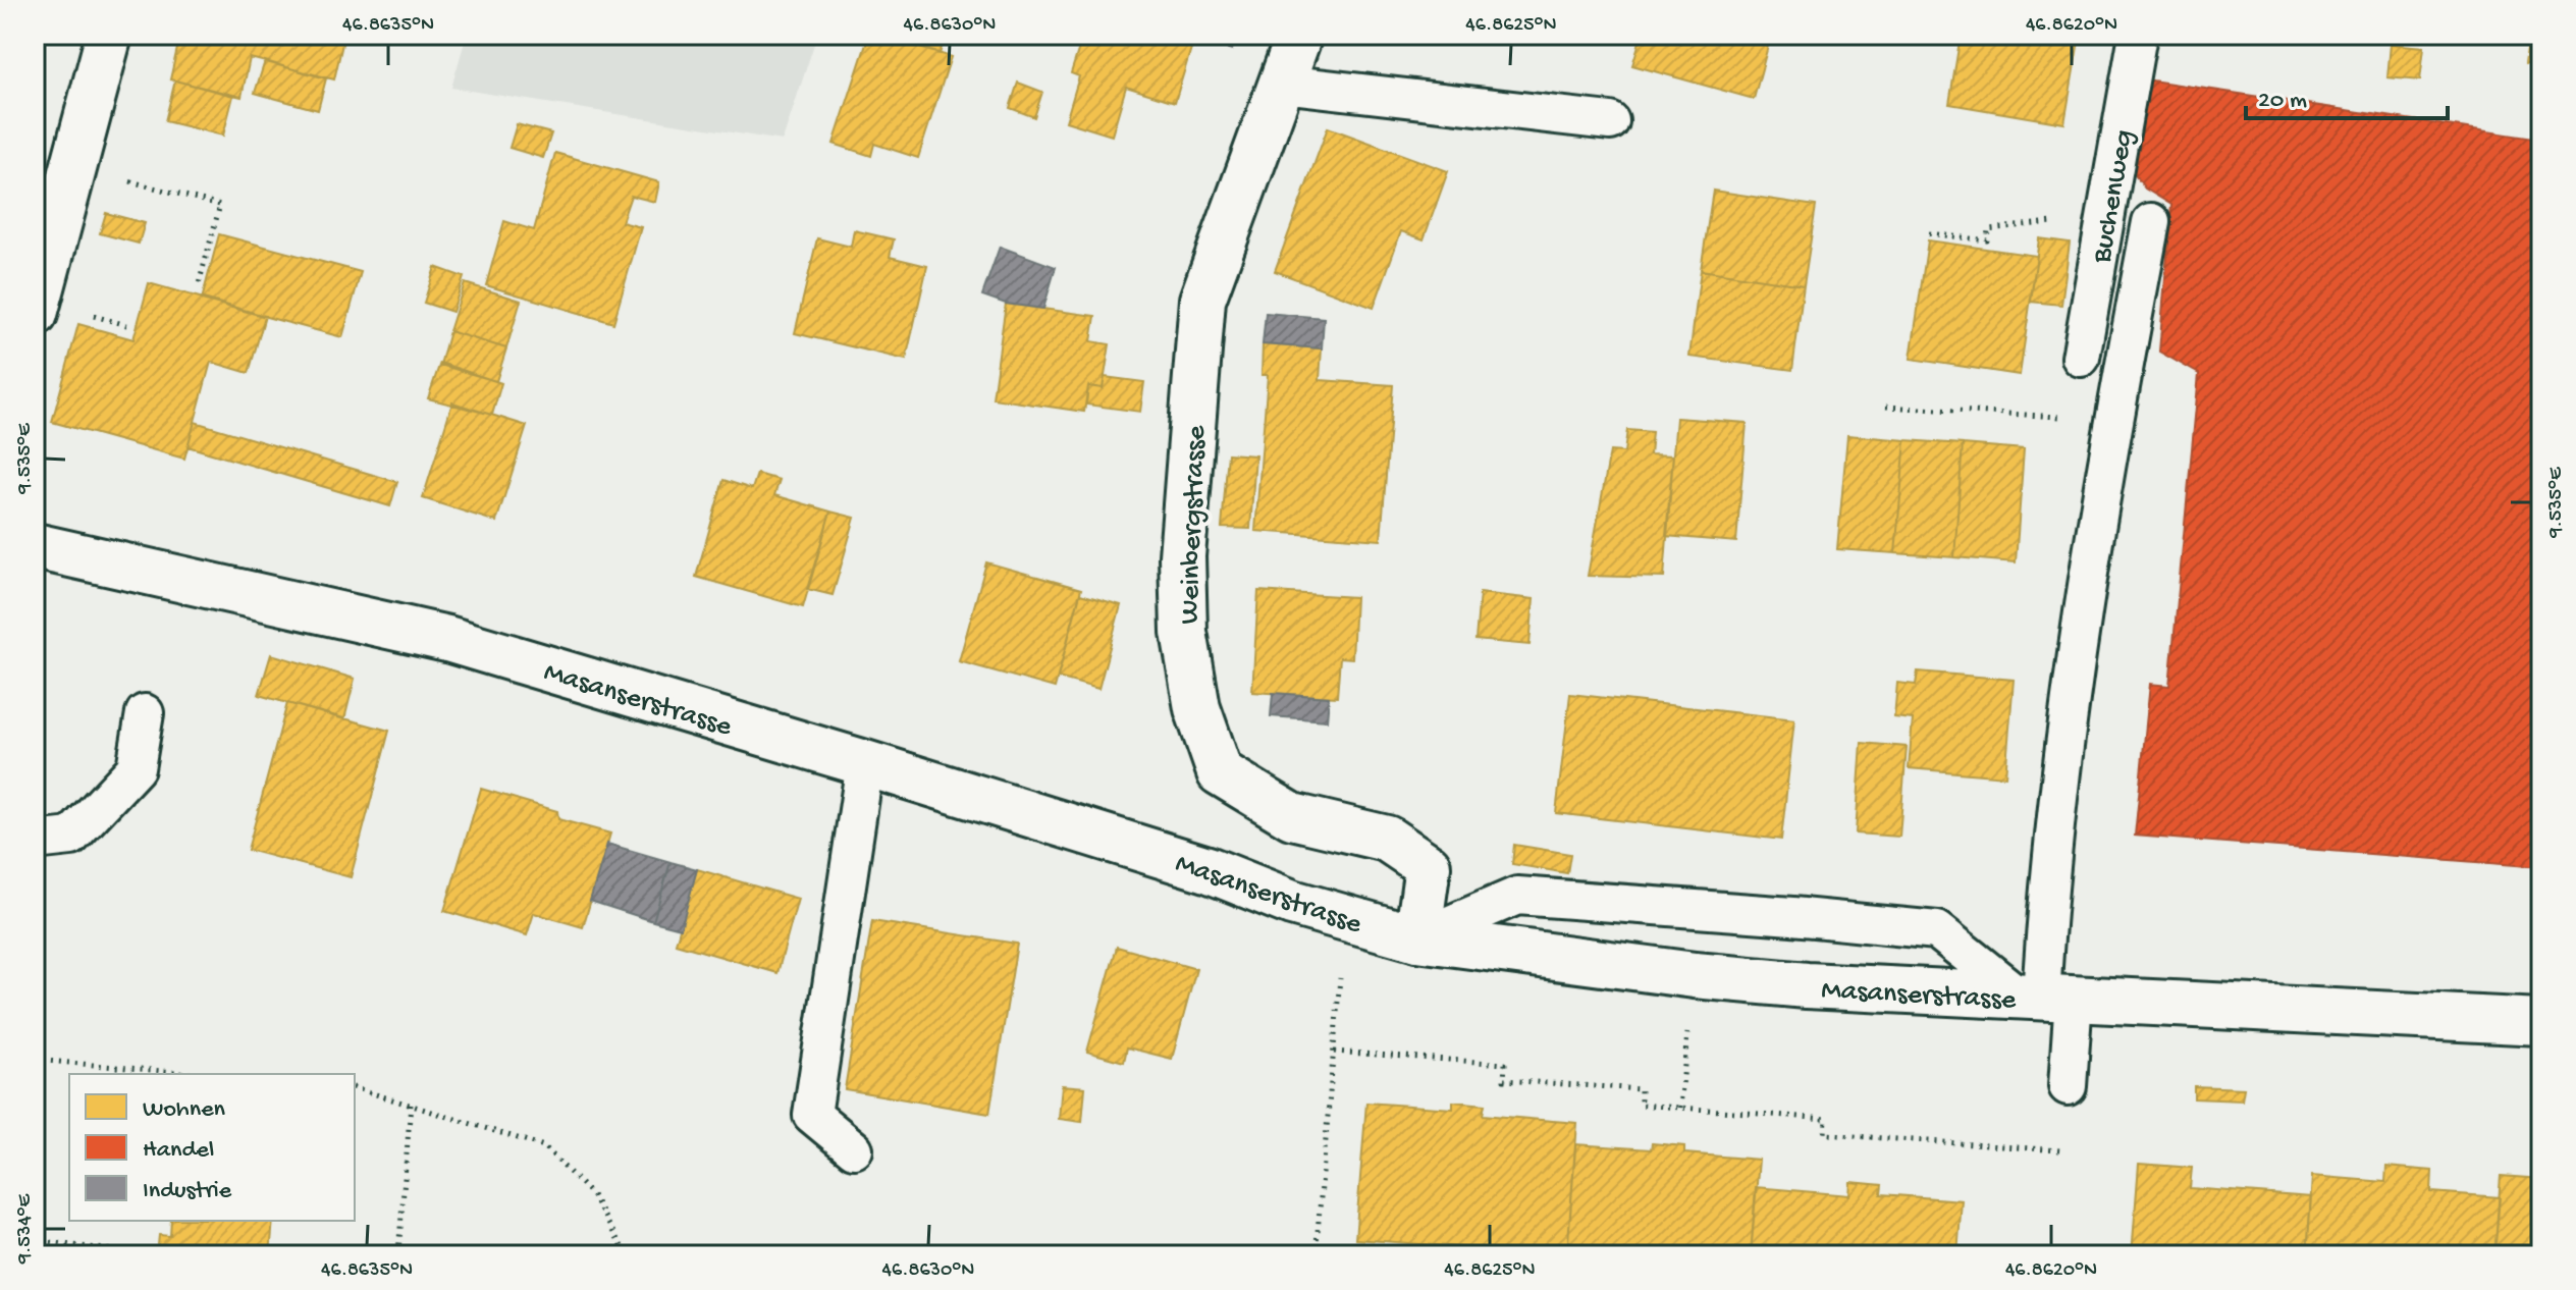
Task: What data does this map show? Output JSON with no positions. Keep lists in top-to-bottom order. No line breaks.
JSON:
{"streets":{"main road":["Weinbergstrasse","Masanserstrasse"],"lane":["Buchenweg"]},"crossings":[["Weinbergstrasse","Masanserstrasse"]],"legend":["Wohnen","Handel","Industrie"],"scale_bar":"20 m","coordinates":["46.8635°N","46.8630°N","46.8625°N","46.8620°N","9.535°E","9.534°E"]}
